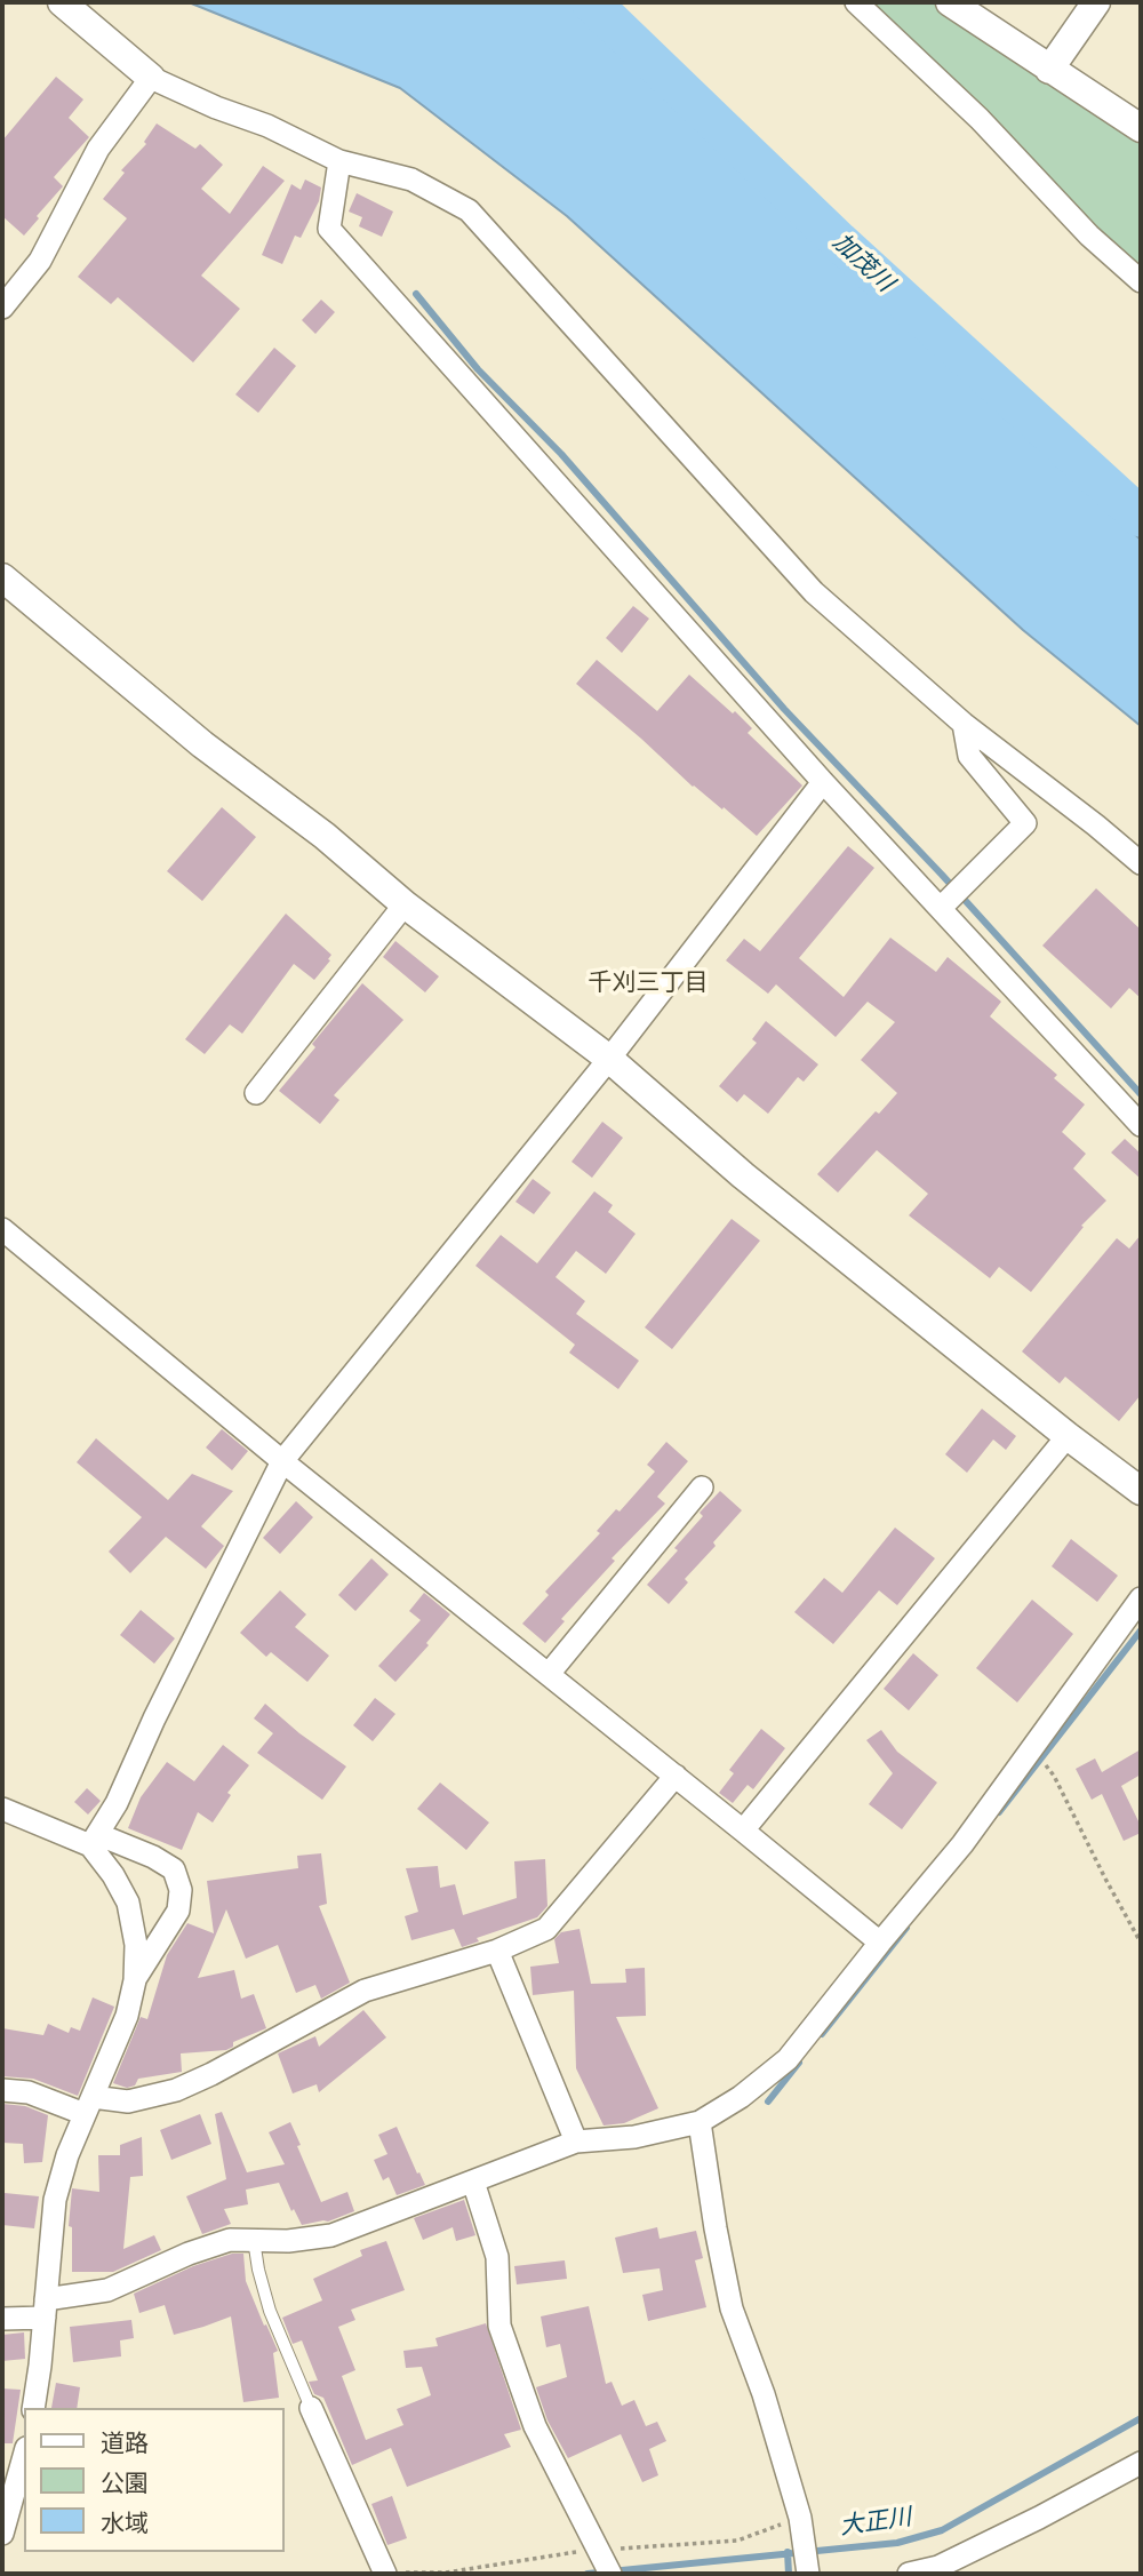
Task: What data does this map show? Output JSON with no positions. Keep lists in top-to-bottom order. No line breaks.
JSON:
{"districts":["千刈三丁目"],"water":["加茂川","大正川"],"legend":["道路","公園","水域"]}
